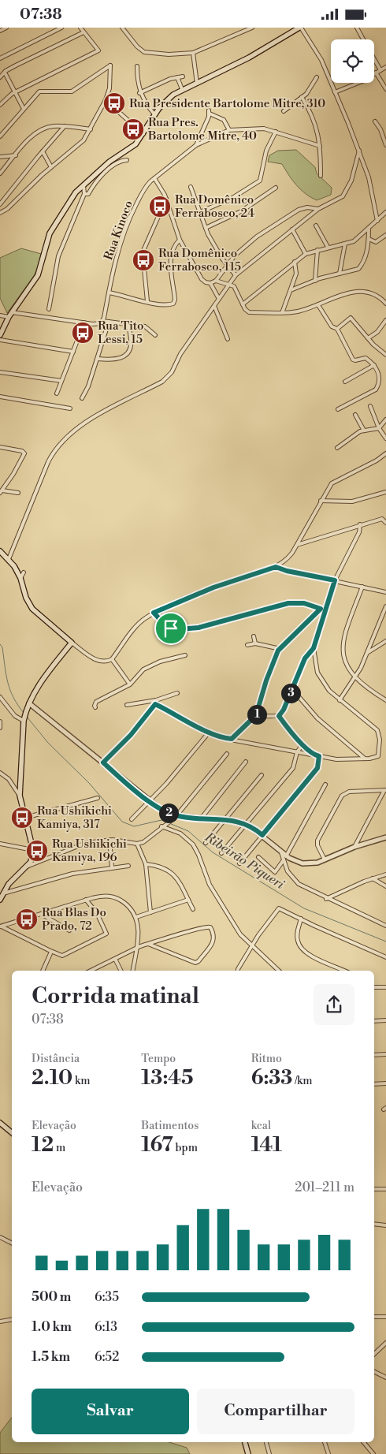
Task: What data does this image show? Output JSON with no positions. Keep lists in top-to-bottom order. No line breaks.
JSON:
{"streets":{"street":["Rua Kinoco"]},"water":["Ribeirão Piqueri"],"places":{"bus stop":["Rua Presidente Bartolome Mitre, 310","Rua Pres. Bartolome Mitre, 40","Rua Domênico Ferrabosco, 24","Rua Domênico Ferrabosco, 115","Rua Tito Lessi, 15","Rua Ushikichi Kamiya, 317","Rua Ushikichi Kamiya, 196","Rua Blas Do Prado, 72"]},"page":{"status":"07:38","pins":["3","1","2"],"heading":["Corrida matinal","07:38"],"stats":[["Distância","2.10 km"],["Tempo","13:45"],["Ritmo","6:33 /km"],["Elevação","12 m"],["Batimentos","167 bpm"],["kcal","141"]],"chart":["Elevação","201–211 m"],"list":[{"name":"500 m","note":"6:35"},{"name":"1.0 km","note":"6:13"},{"name":"1.5 km","note":"6:52"}],"buttons":["Salvar","Compartilhar"]}}
